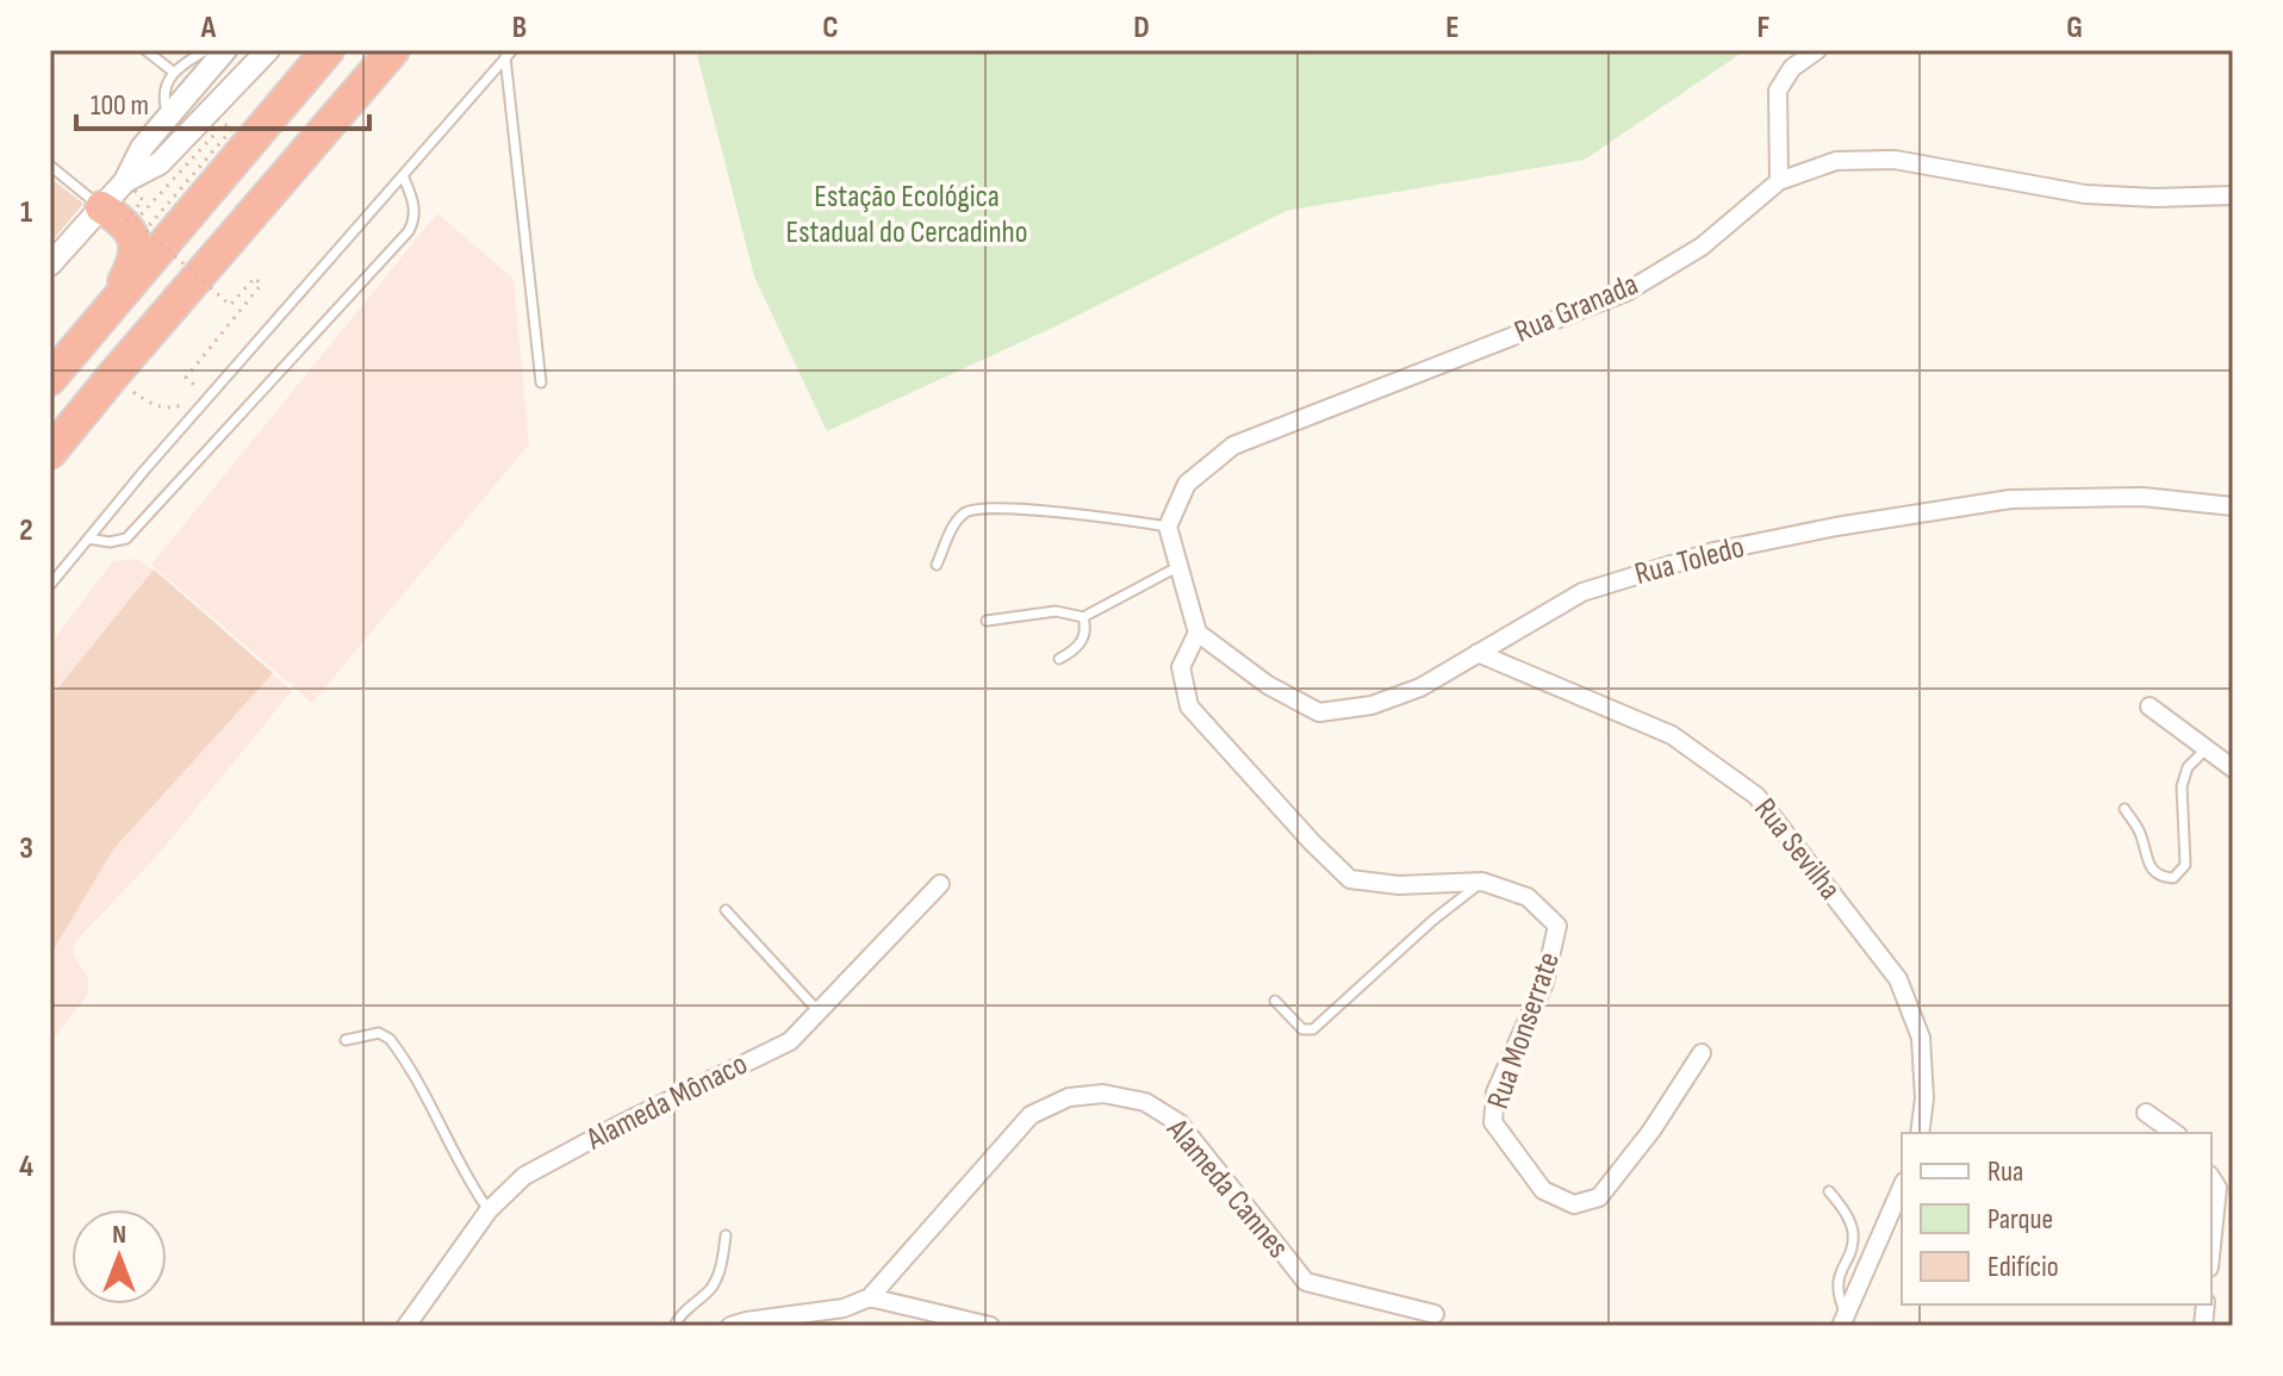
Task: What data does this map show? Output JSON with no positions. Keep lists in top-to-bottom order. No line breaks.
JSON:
{"streets":{"street":["Rua Granada","Rua Toledo","Rua Sevilha","Rua Monserrate","Alameda Mônaco","Alameda Cannes"]},"crossings":[["Rua Toledo","Rua Sevilha"],["Rua Toledo","Rua Monserrate"]],"parks":["Estação Ecológica Estadual do Cercadinho"],"legend":["Rua","Parque","Edifício"],"scale_bar":"100 m","north":"top","grid":{"columns":["A","B","C","D","E","F","G"],"rows":["1","2","3","4"]}}
